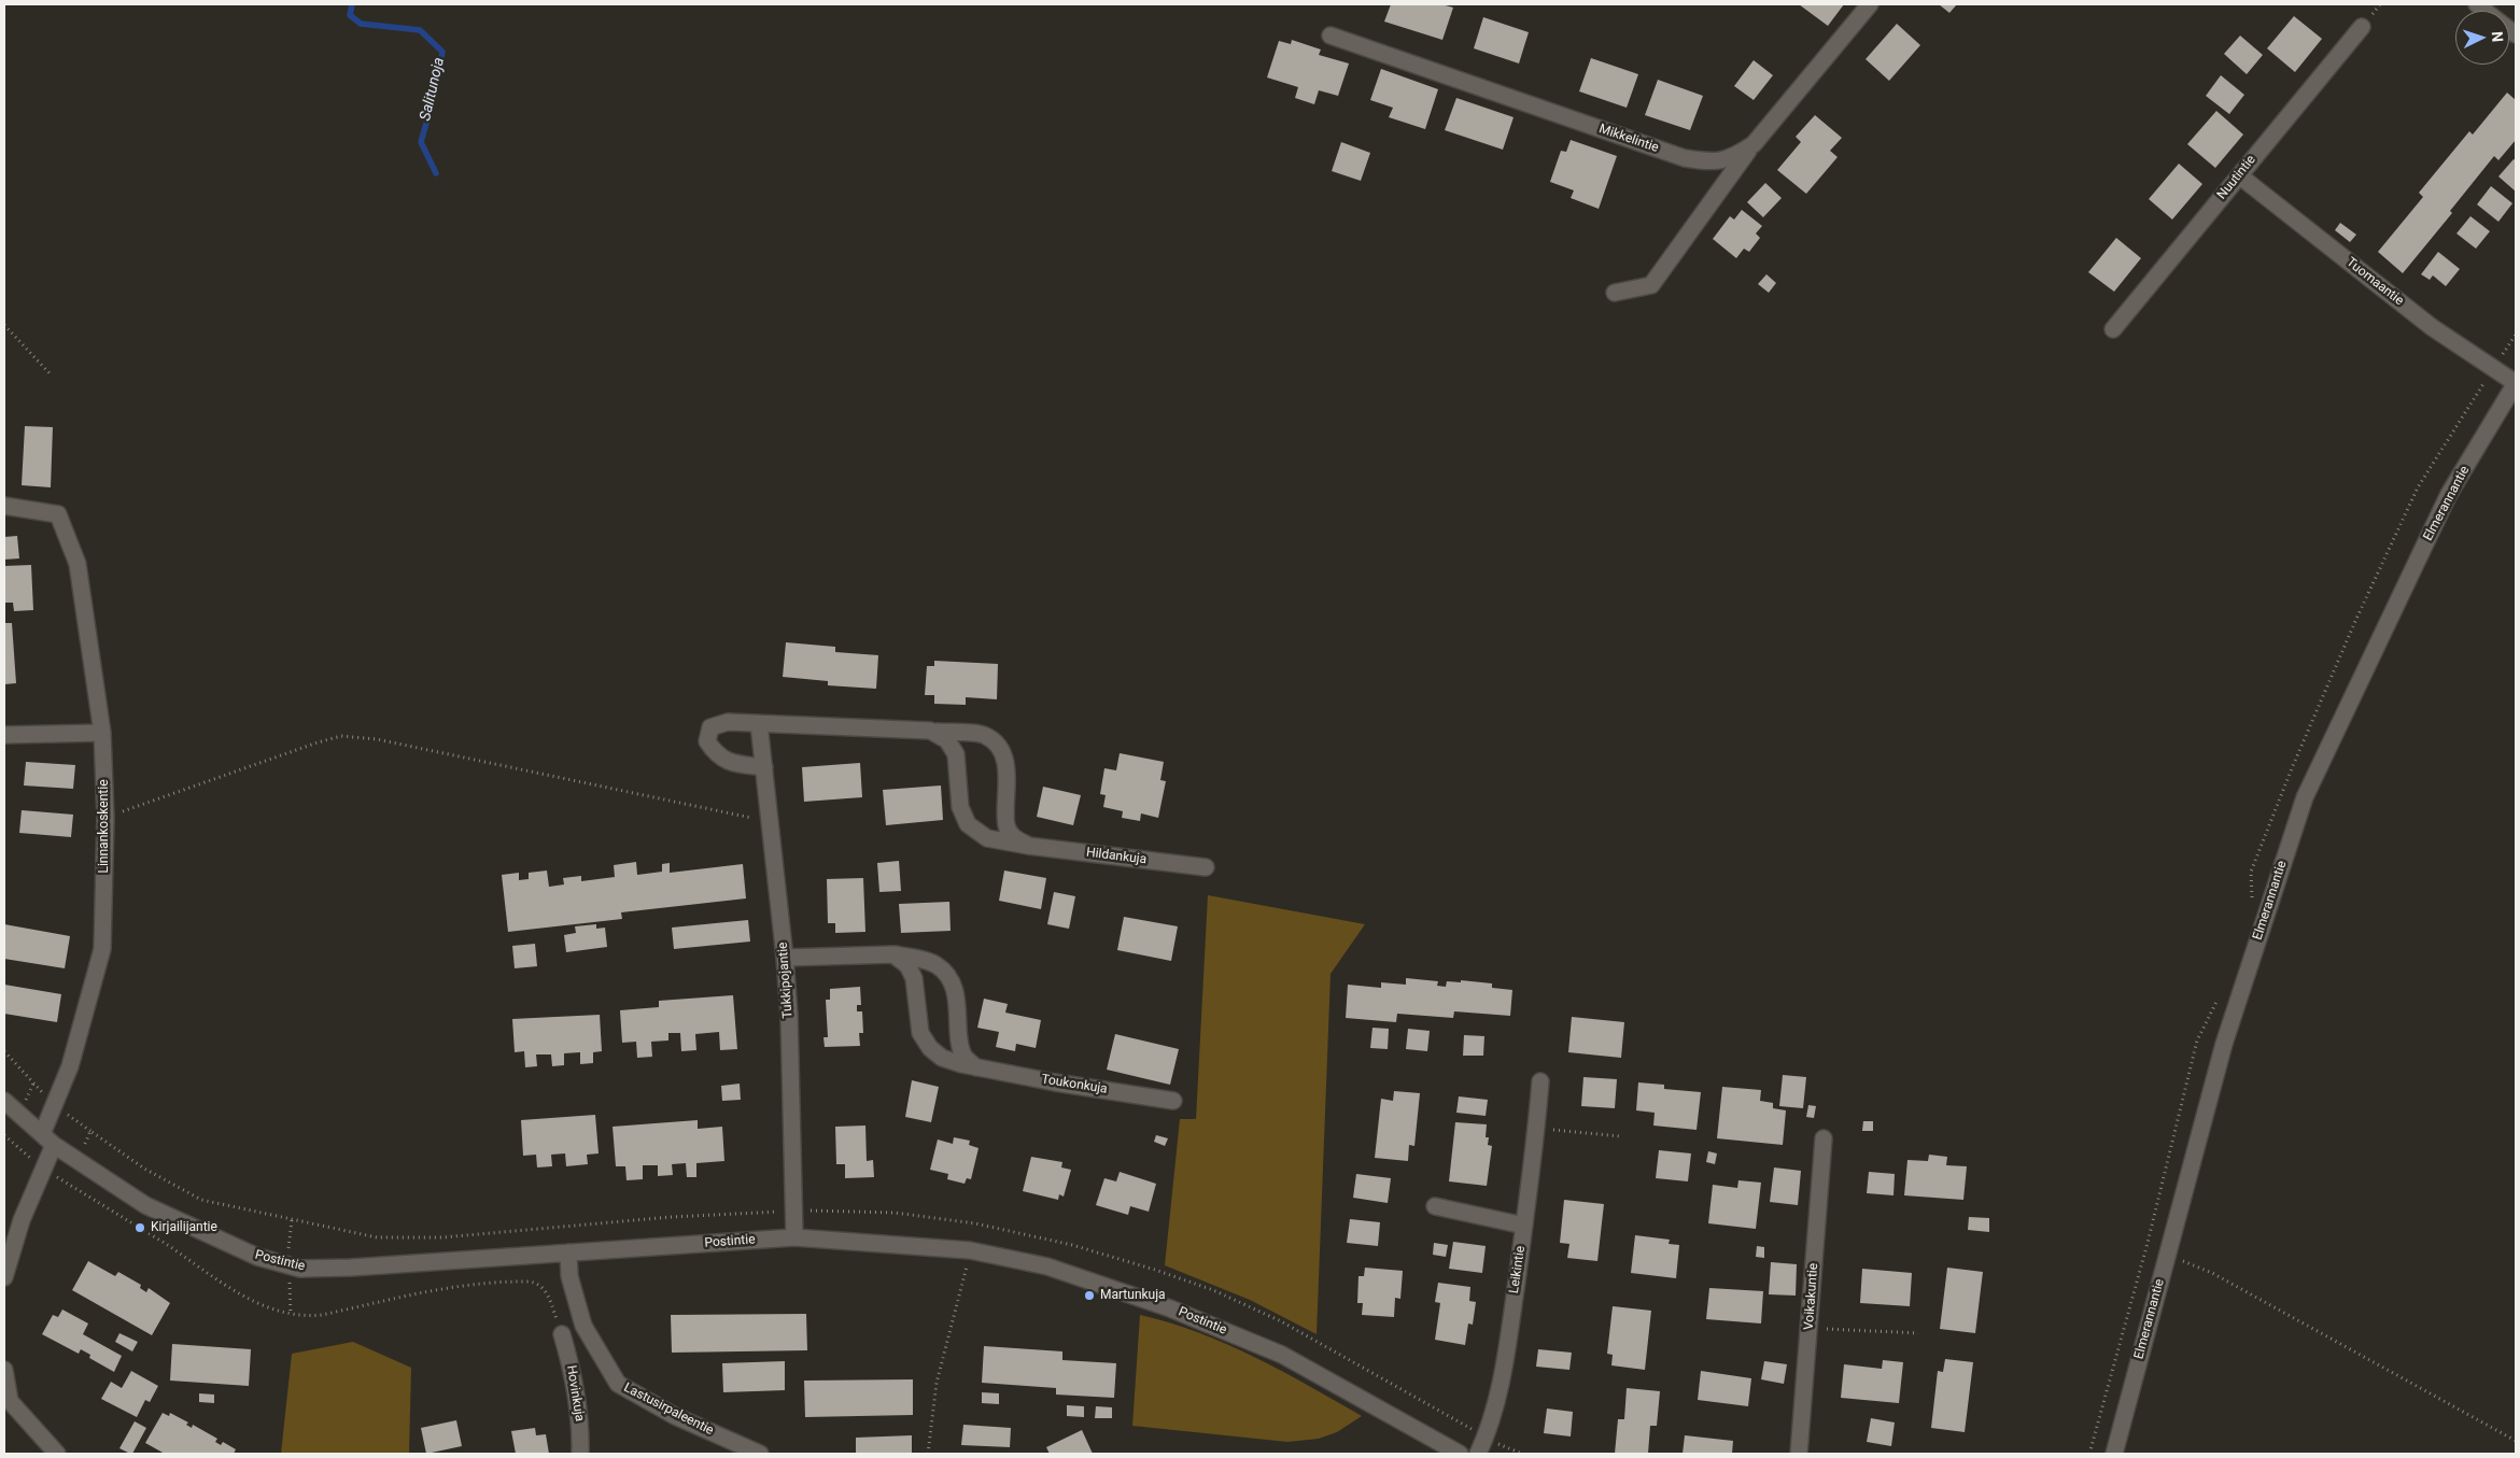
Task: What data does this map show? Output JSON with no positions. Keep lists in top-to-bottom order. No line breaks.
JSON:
{"streets":{"street":["Mikkelintie","Nuutintie","Tuomaantie","Elmerannantie","Linnankoskentie","Hildankuja","Tukkipojantie","Toukonkuja","Postintie","Leikintie","Voikakuntie","Hovinkuja","Lastusirpaleentie"]},"crossings":[["Nuutintie","Tuomaantie"],["Tuomaantie","Elmerannantie"],["Linnankoskentie","Postintie"],["Tukkipojantie","Postintie"],["Postintie","Lastusirpaleentie"]],"water":["Salitunoja"],"places":["Kirjailijantie","Martunkuja"],"north":"right"}
